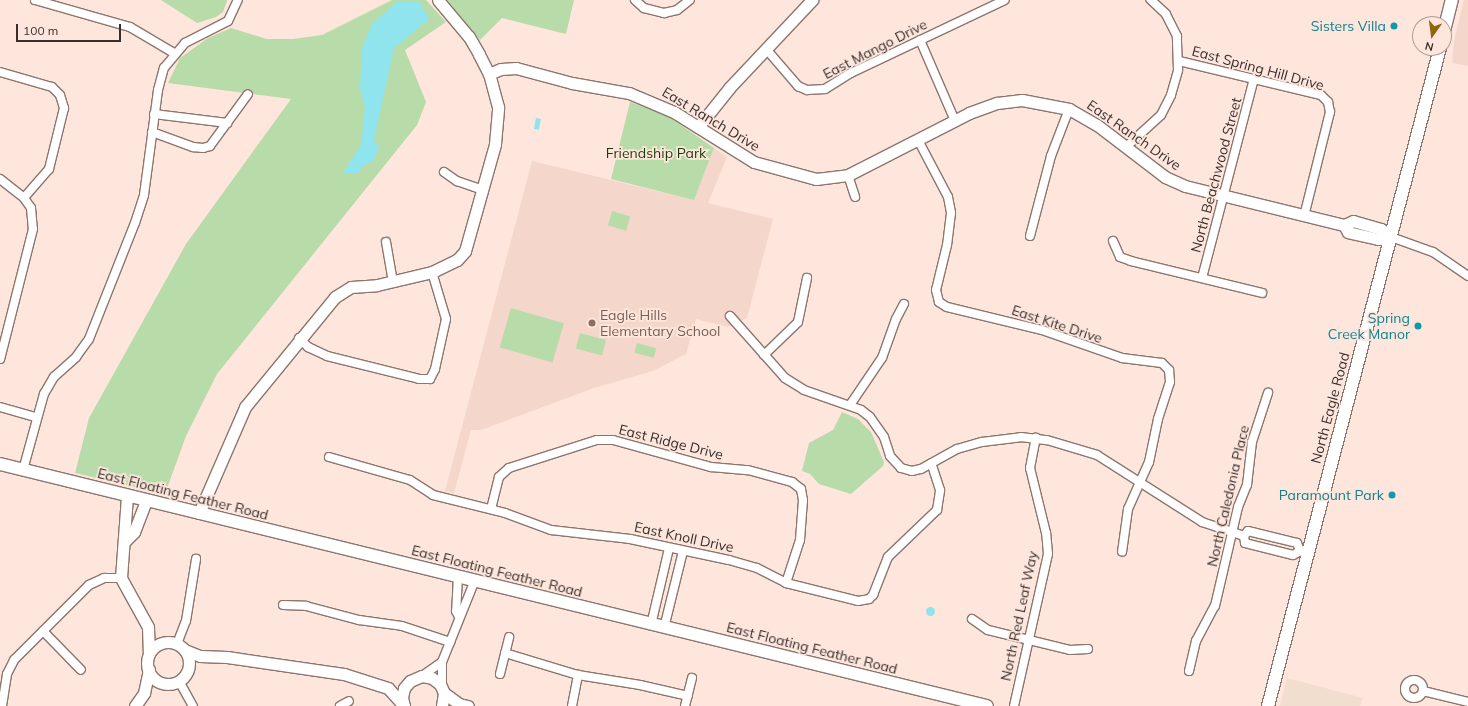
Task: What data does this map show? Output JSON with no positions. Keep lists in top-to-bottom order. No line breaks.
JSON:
{"streets":{"main road":["North Eagle Road","East Floating Feather Road"],"street":["East Mango Drive","East Spring Hill Drive","East Ranch Drive","North Beachwood Street","East Kite Drive","East Ridge Drive","North Caledonia Place","East Knoll Drive","North Red Leaf Way"]},"crossings":[["East Spring Hill Drive","East Ranch Drive"],["East Spring Hill Drive","North Beachwood Street"],["East Ranch Drive","North Beachwood Street"],["East Ranch Drive","East Kite Drive"],["East Ranch Drive","North Eagle Road"],["East Ridge Drive","East Knoll Drive"]],"parks":["Friendship Park"],"places":["Sisters Villa","Eagle Hills Elementary School","Spring Creek Manor","Paramount Park"],"scale_bar":"100 m","north":"bottom"}
